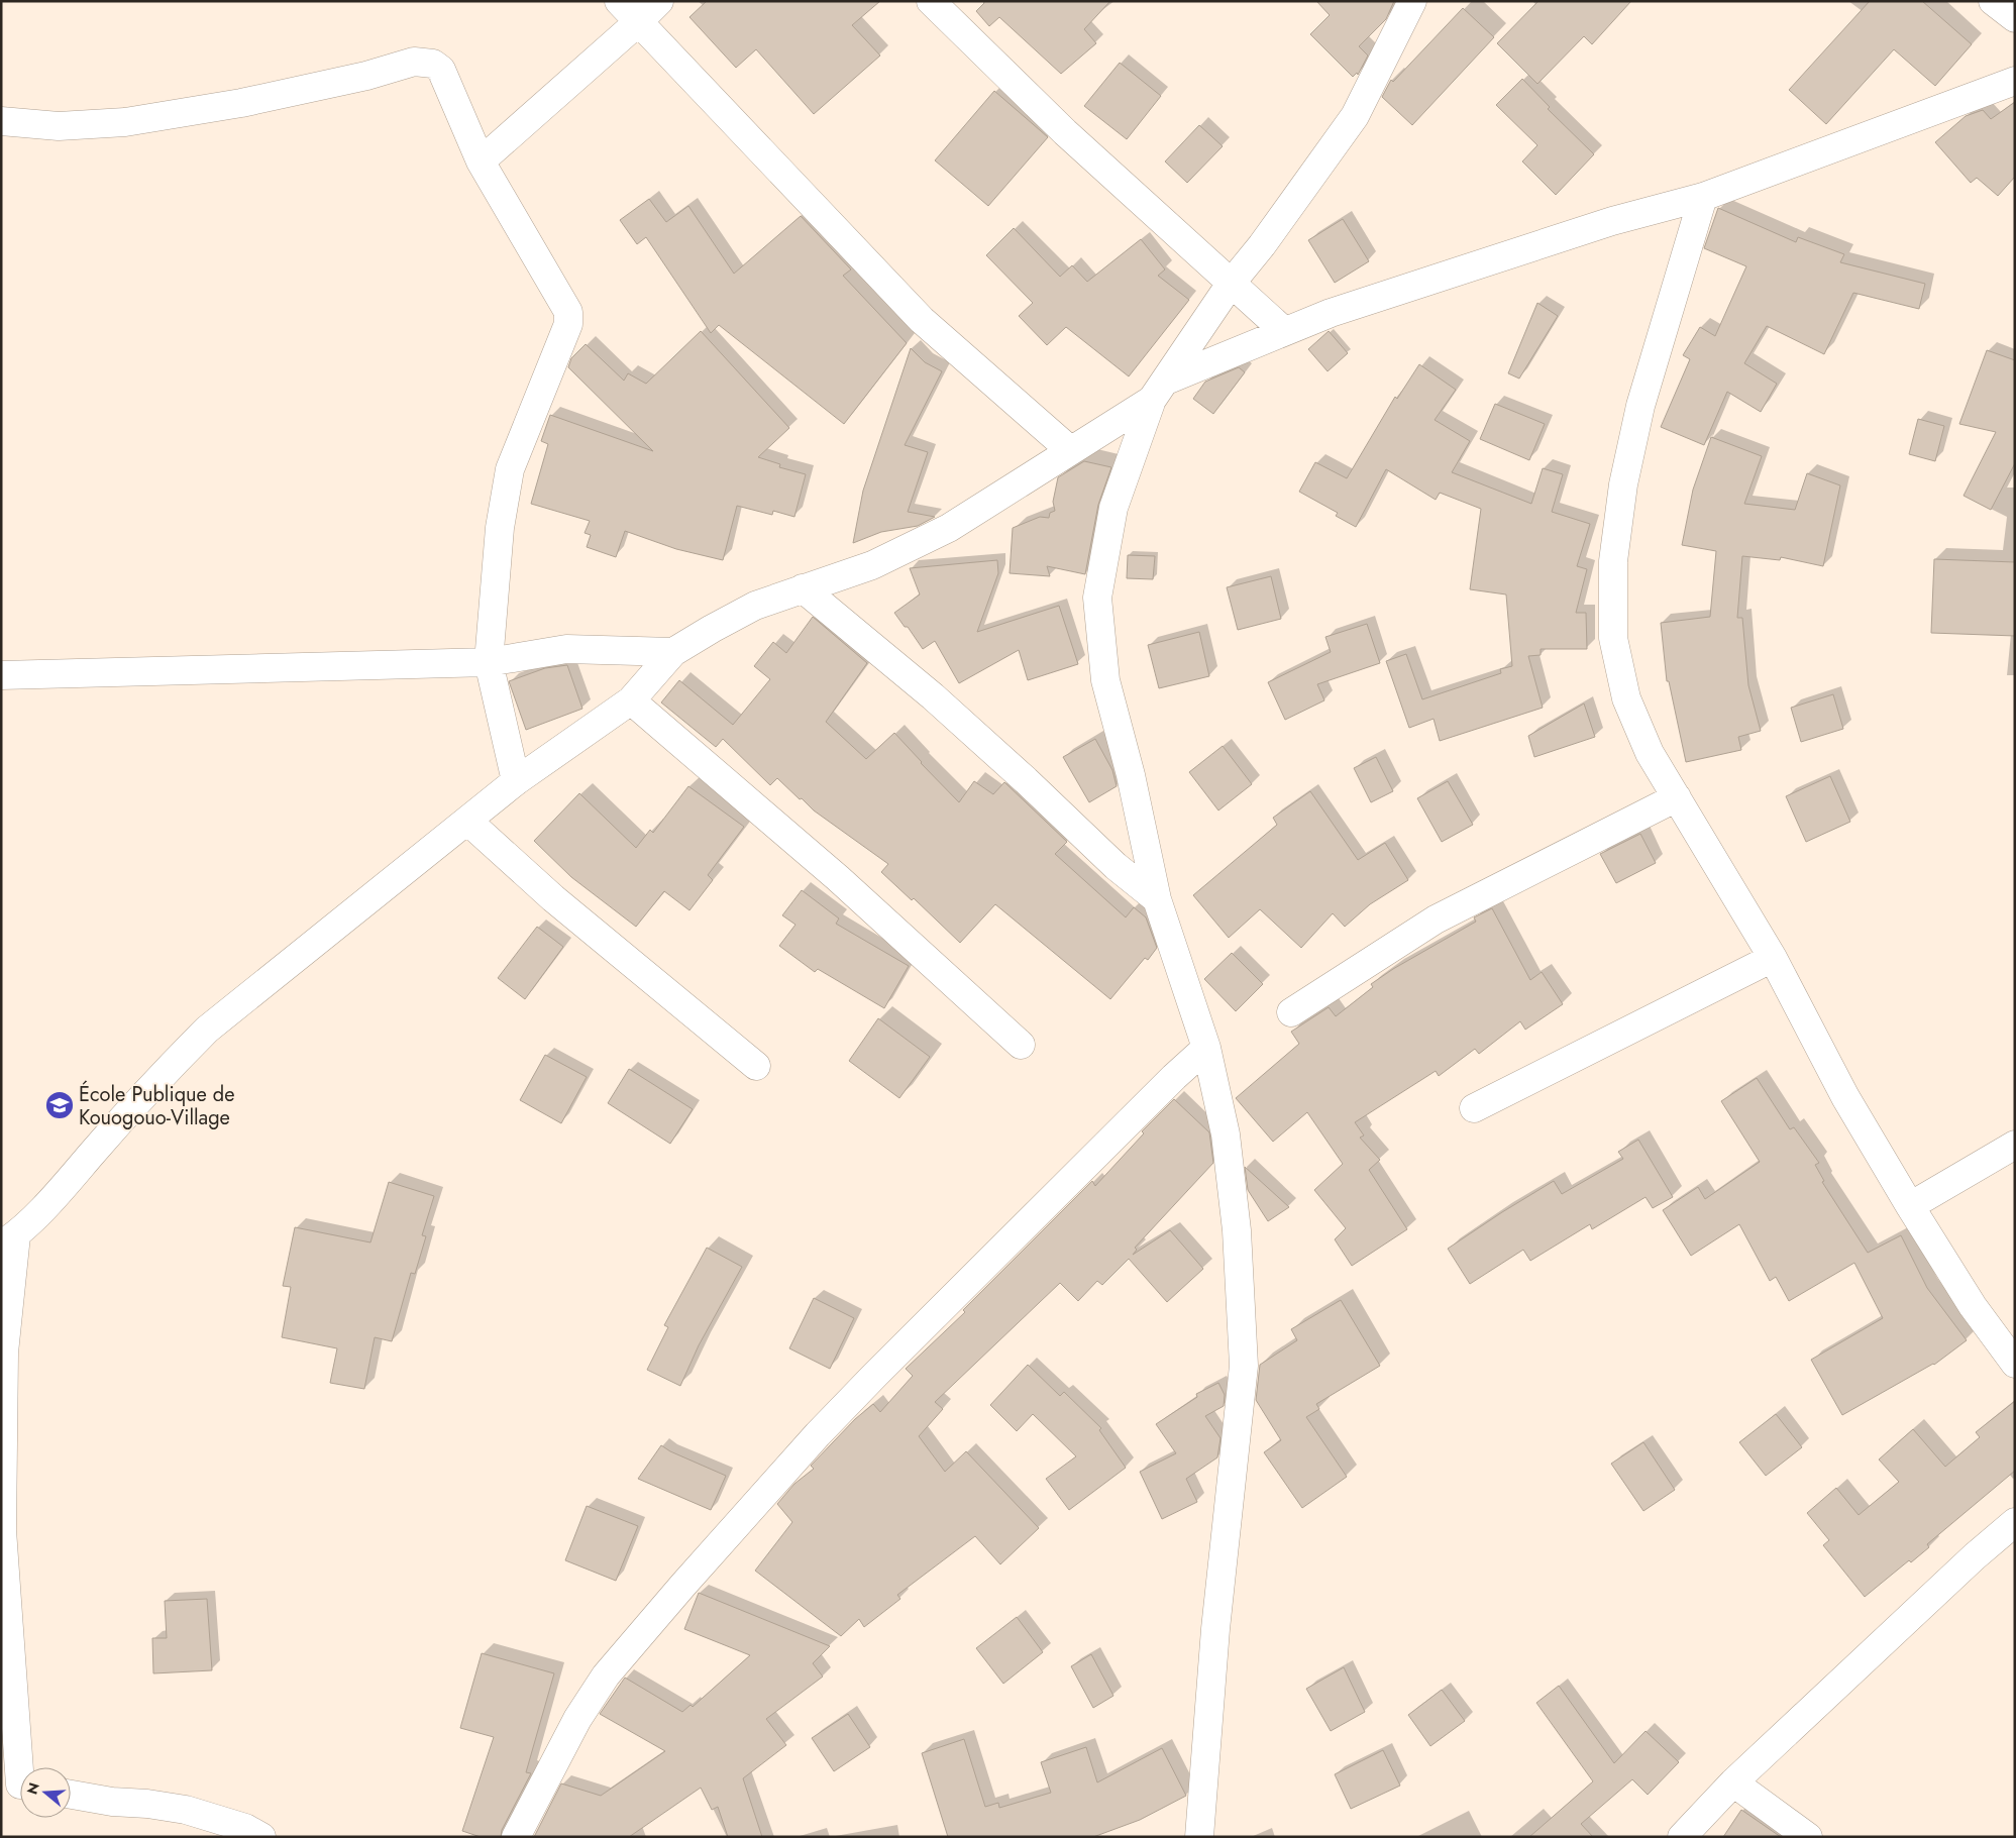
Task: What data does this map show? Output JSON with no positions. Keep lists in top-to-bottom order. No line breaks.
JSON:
{"places":{"school or university":["École Publique de Kouogouo-Village"]},"north":"left"}
